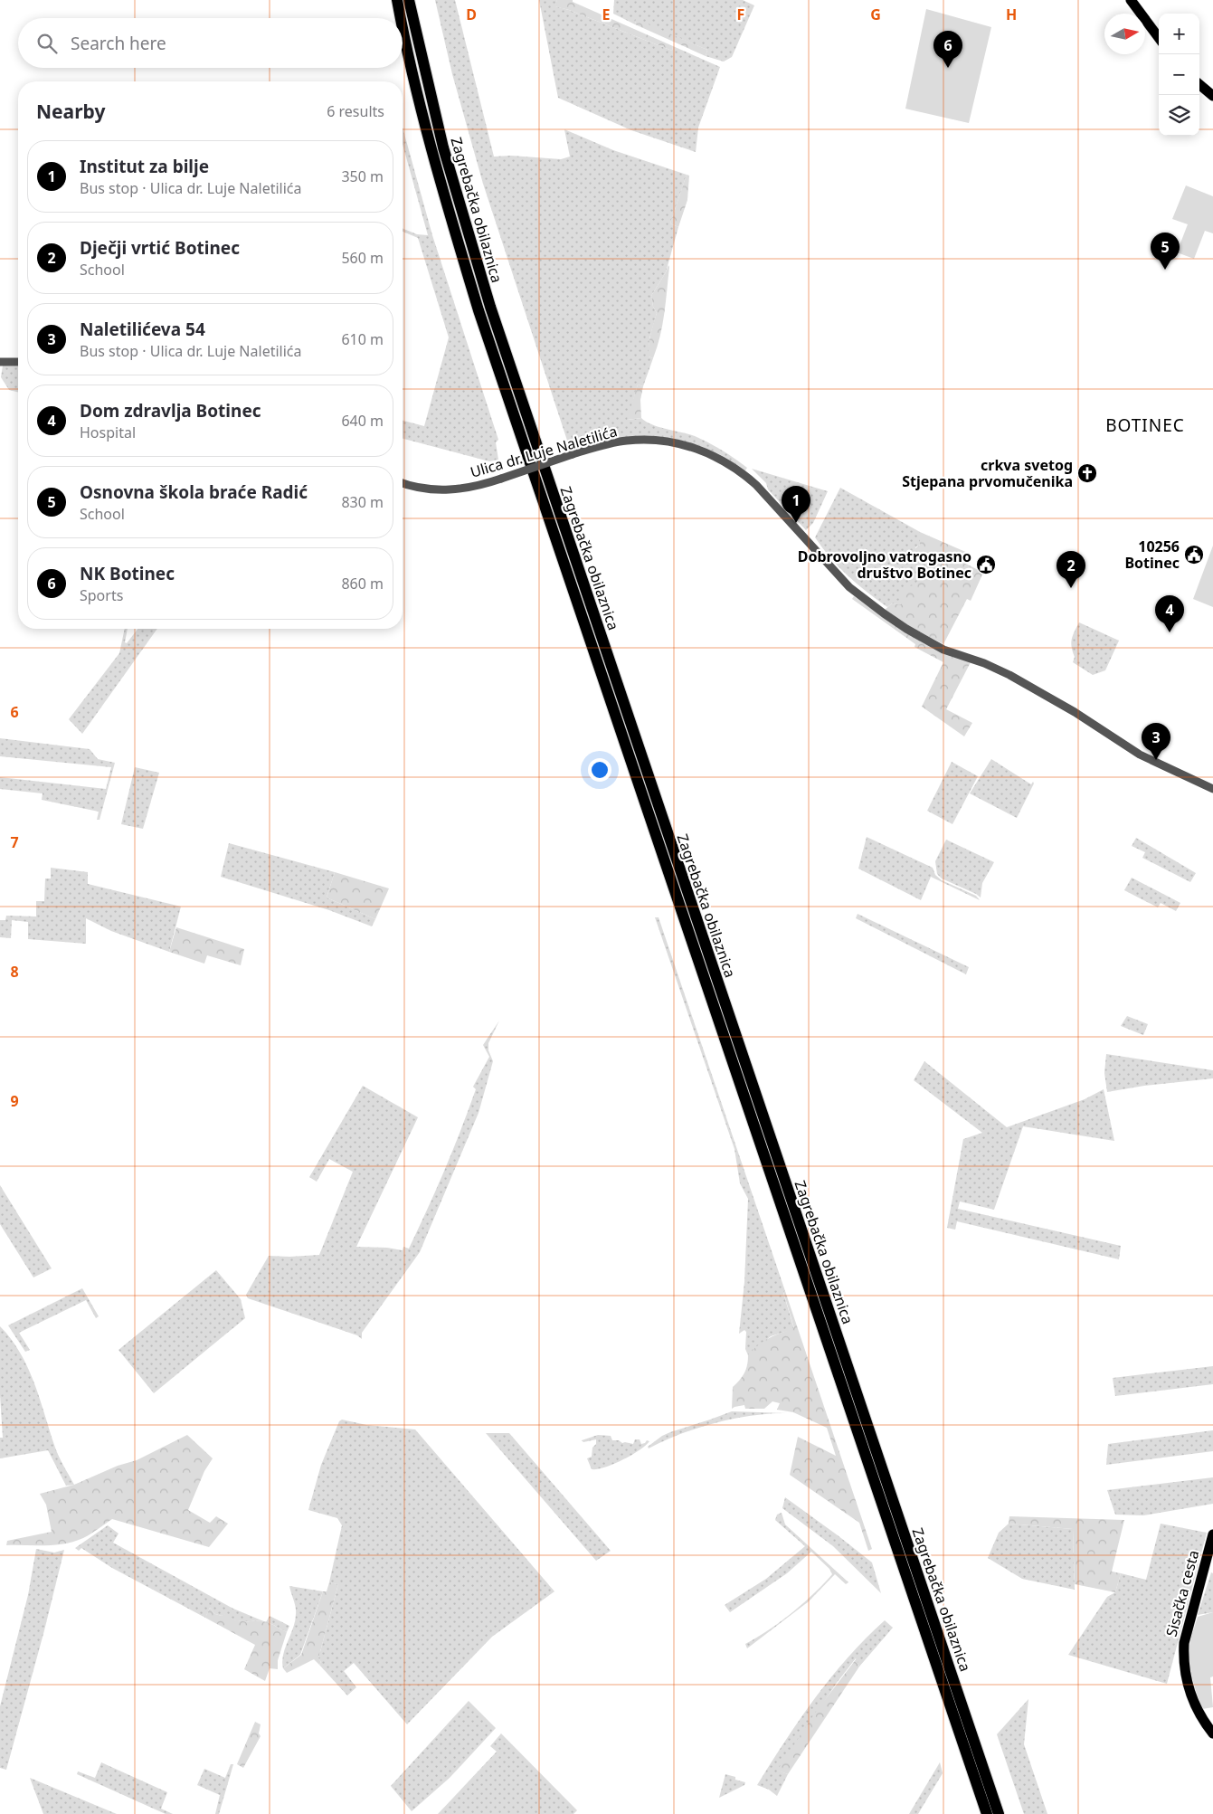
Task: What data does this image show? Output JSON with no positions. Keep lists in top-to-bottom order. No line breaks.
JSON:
{"streets":{"highway":["Zagrebačka obilaznica"],"main road":["Sisačka cesta"],"street":["Ulica dr. Luje Naletilića"]},"districts":["BOTINEC"],"places":{"church":["crkva svetog Stjepana prvomučenika"],"public building":["10256 Botinec","Dobrovoljno vatrogasno društvo Botinec"]},"north":"right","page":{"map_buttons":["+","−"],"search":"Search here","pins":["6","5","1","2","4","3"],"heading":["Nearby","6 results"],"list":[{"mark":"1","name":"Institut za bilje","note":"Bus stop · Ulica dr. Luje Naletilića","value":"350 m"},{"mark":"2","name":"Dječji vrtić Botinec","note":"School","value":"560 m"},{"mark":"3","name":"Naletilićeva 54","note":"Bus stop · Ulica dr. Luje Naletilića","value":"610 m"},{"mark":"4","name":"Dom zdravlja Botinec","note":"Hospital","value":"640 m"},{"mark":"5","name":"Osnovna škola braće Radić","note":"School","value":"830 m"},{"mark":"6","name":"NK Botinec","note":"Sports","value":"860 m"}]},"grid":{"columns":["D","E","F","G","H"],"rows":["6","7","8","9"]}}
